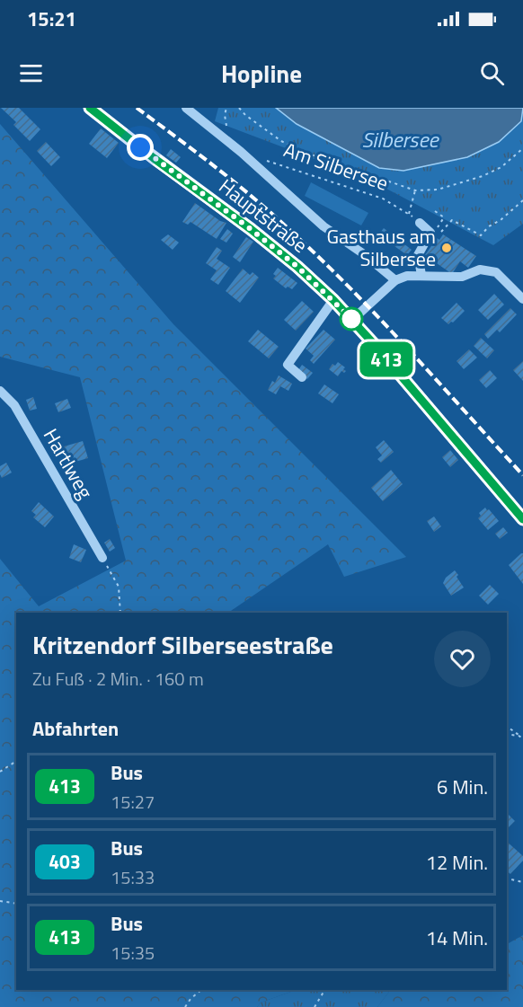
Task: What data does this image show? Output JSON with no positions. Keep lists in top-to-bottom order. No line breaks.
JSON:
{"streets":{"main road":["Hauptstraße"],"street":["Hartlweg"],"path":["Am Silbersee"]},"water":["Silbersee"],"places":["Gasthaus am Silbersee"],"lines":["bus line 413"],"page":{"status":"15:21","header":"Hopline","on_map":"413","heading":[["Kritzendorf Silberseestraße","Zu Fuß · 2 Min. · 160 m"],"Abfahrten"],"list":[{"mark":"413","name":"Bus","note":"15:27","value":"6 Min."},{"mark":"403","name":"Bus","note":"15:33","value":"12 Min."},{"mark":"413","name":"Bus","note":"15:35","value":"14 Min."}]}}
